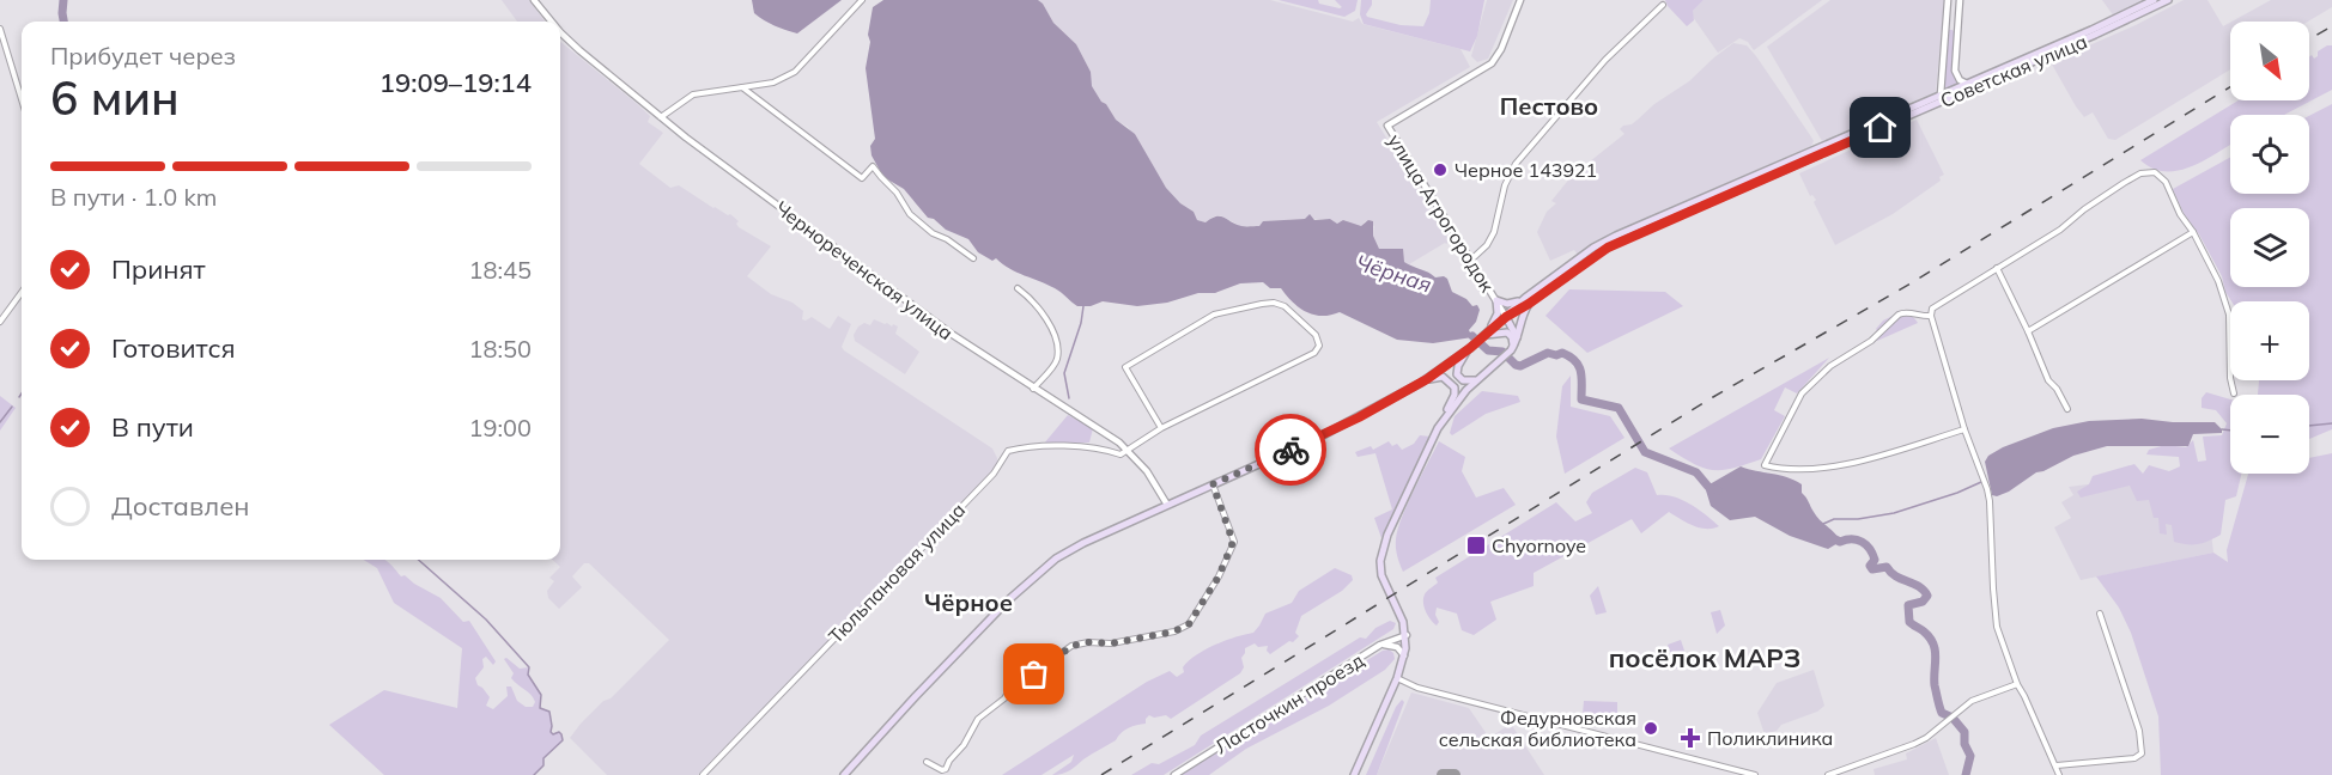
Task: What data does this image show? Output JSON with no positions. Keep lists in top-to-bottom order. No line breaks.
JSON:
{"streets":{"main road":["Советская улица"],"street":["улица Агрогородок","Чернореченская улица","Тюльпановая улица","Ласточкин проезд"]},"crossings":[["Советская улица","улица Агрогородок"],["Советская улица","Чернореченская улица"],["Чернореченская улица","Тюльпановая улица"]],"districts":["Пестово","Чёрное","посёлок МАРЗ"],"water":["Чёрная"],"places":{"other":["Черное 143921","Федурновская сельская библиотека"],"transit":["Chyornoye"],"health":["Поликлиника"]},"north":"bottom right","page":{"map_buttons":["+","−"],"heading":["6 мин","Прибудет через","19:09–19:14"],"bar":"В пути · 1.0 km","list":[["Принят","18:45"],["Готовится","18:50"],["В пути","19:00"],"Доставлен"]}}
